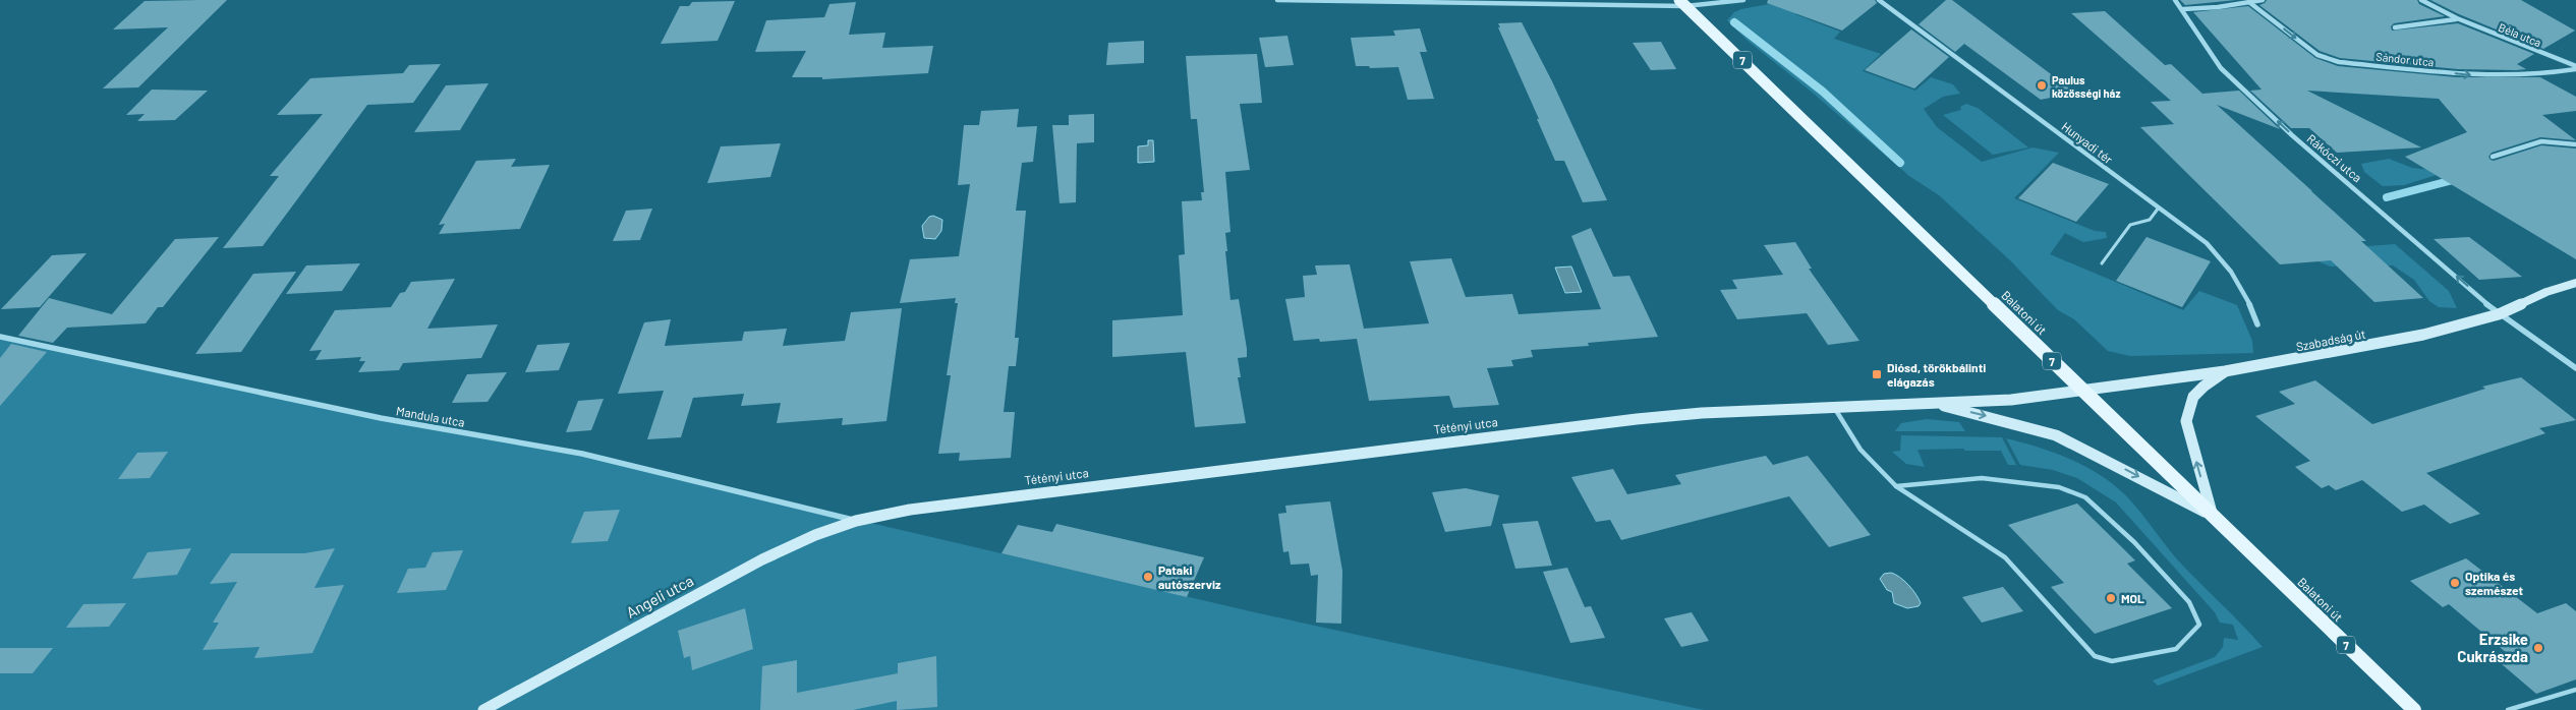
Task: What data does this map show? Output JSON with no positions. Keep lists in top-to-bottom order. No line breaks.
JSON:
{"streets":{"main road":["7","Balatoni út"],"street":["Béla utca","Sándor utca","Hunyadi tér","Rákóczi utca","Szabadság út","Mandula utca","Tétényi utca","Angeli utca"]},"crossings":[["Béla utca","Sándor utca"],["Rákóczi utca","Szabadság út"],["Balatoni út","Szabadság út"],["Balatoni út","Tétényi utca"],["Szabadság út","Tétényi utca"],["Mandula utca","Tétényi utca"],["Mandula utca","Angeli utca"],["Tétényi utca","Angeli utca"]],"one_way":["Sándor utca","Rákóczi utca"],"places":{"other":["Paulus közösségi ház","Pataki autószerviz","Optika és szemészet","MOL","Erzsike Cukrászda"],"transit":["Diósd, törökbálinti elágazás"]}}
